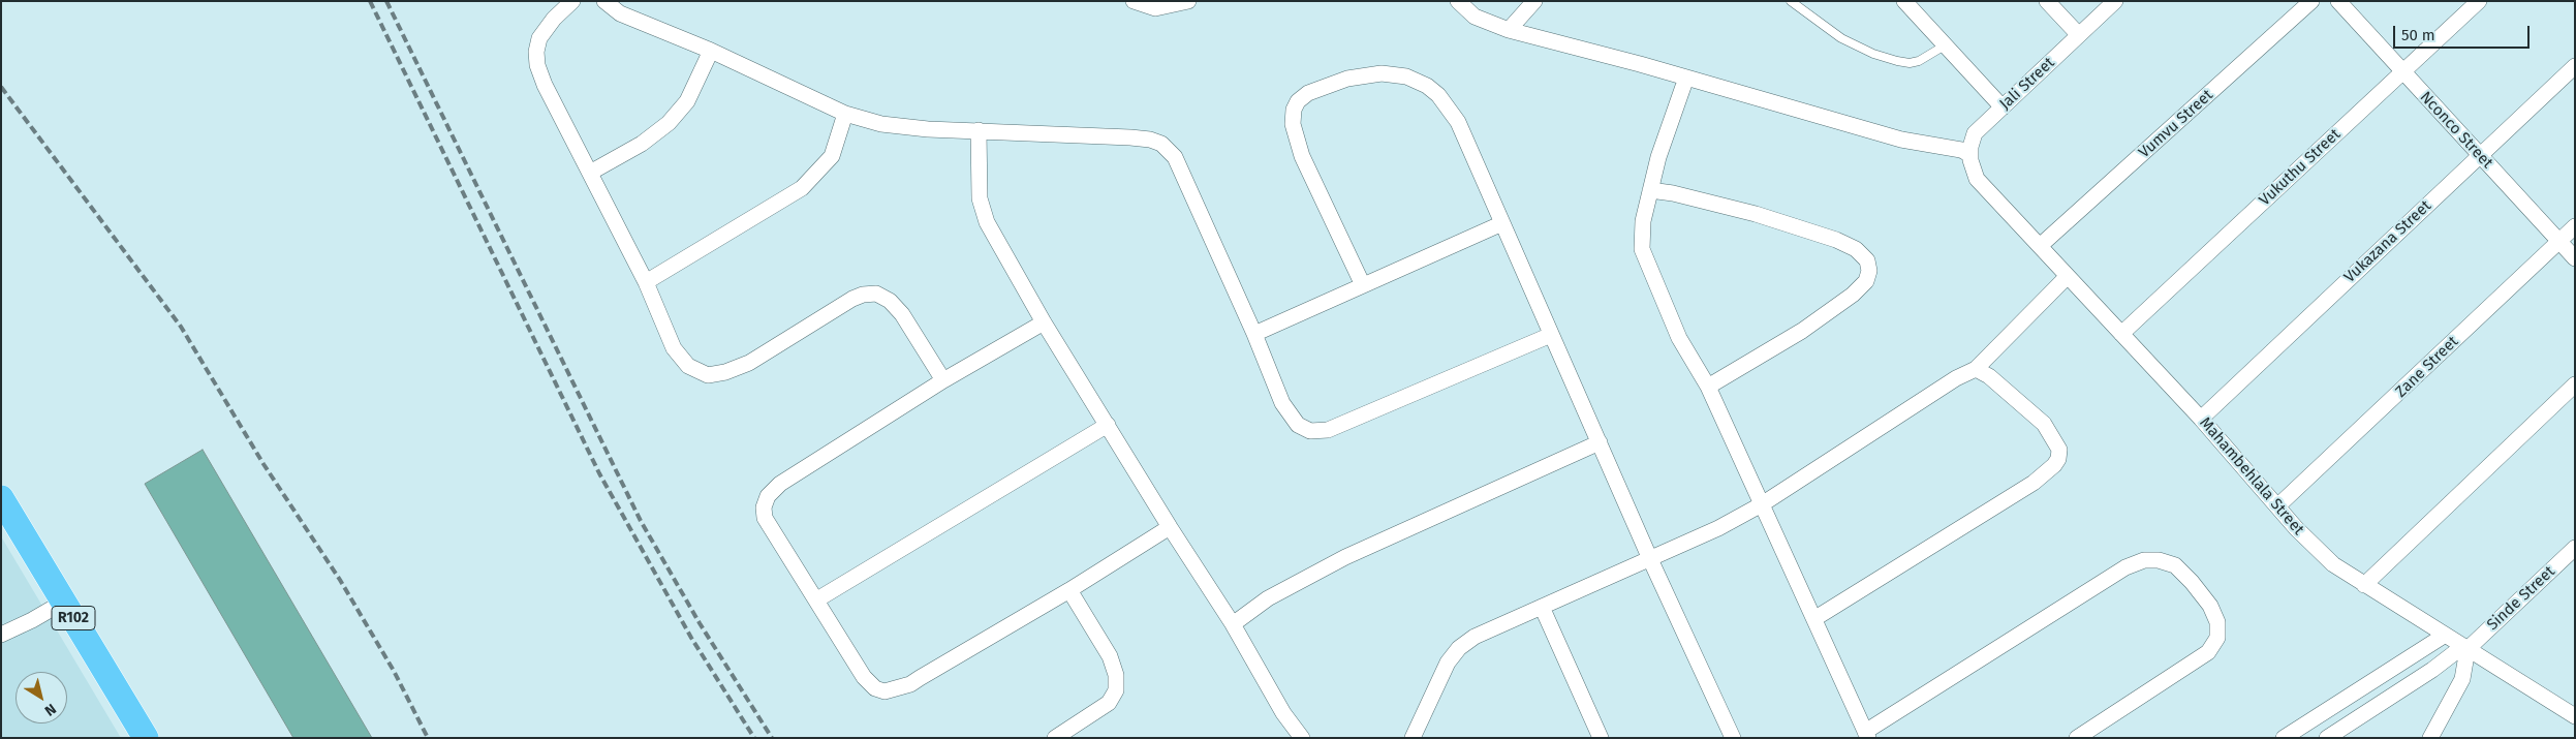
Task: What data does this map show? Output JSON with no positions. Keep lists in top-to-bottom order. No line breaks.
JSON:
{"streets":{"main road":["R102"],"street":["Jali Street","Vumvu Street","Nconco Street","Vukuthu Street","Vukazana Street","Zane Street","Mahambehlala Street","Sinde Street"]},"crossings":[["Jali Street","Mahambehlala Street"],["Vumvu Street","Mahambehlala Street"],["Nconco Street","Vukuthu Street"],["Nconco Street","Vukazana Street"],["Nconco Street","Zane Street"],["Vukuthu Street","Mahambehlala Street"],["Vukazana Street","Mahambehlala Street"],["Zane Street","Mahambehlala Street"],["Mahambehlala Street","Sinde Street"]],"scale_bar":"50 m","north":"bottom right"}
